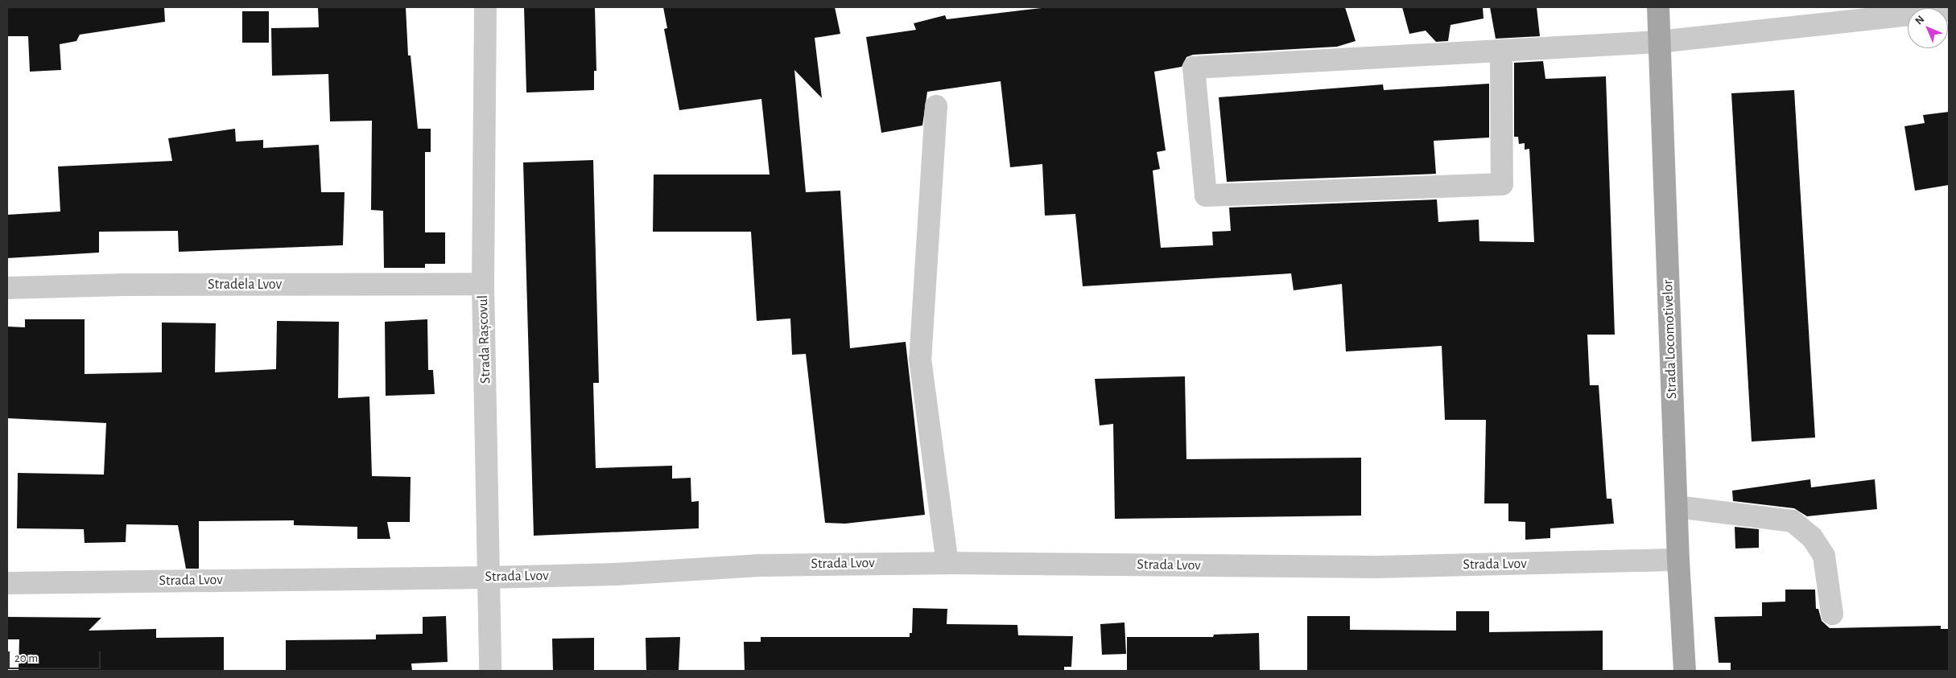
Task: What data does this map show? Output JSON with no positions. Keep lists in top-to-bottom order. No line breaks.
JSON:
{"streets":{"main road":["Strada Locomotivelor"],"street":["Stradela Lvov","Strada Rașcovul","Strada Lvov"]},"crossings":[["Stradela Lvov","Strada Rașcovul"],["Strada Rașcovul","Strada Lvov"],["Strada Locomotivelor","Strada Lvov"]],"scale_bar":"20 m","north":"top left"}
